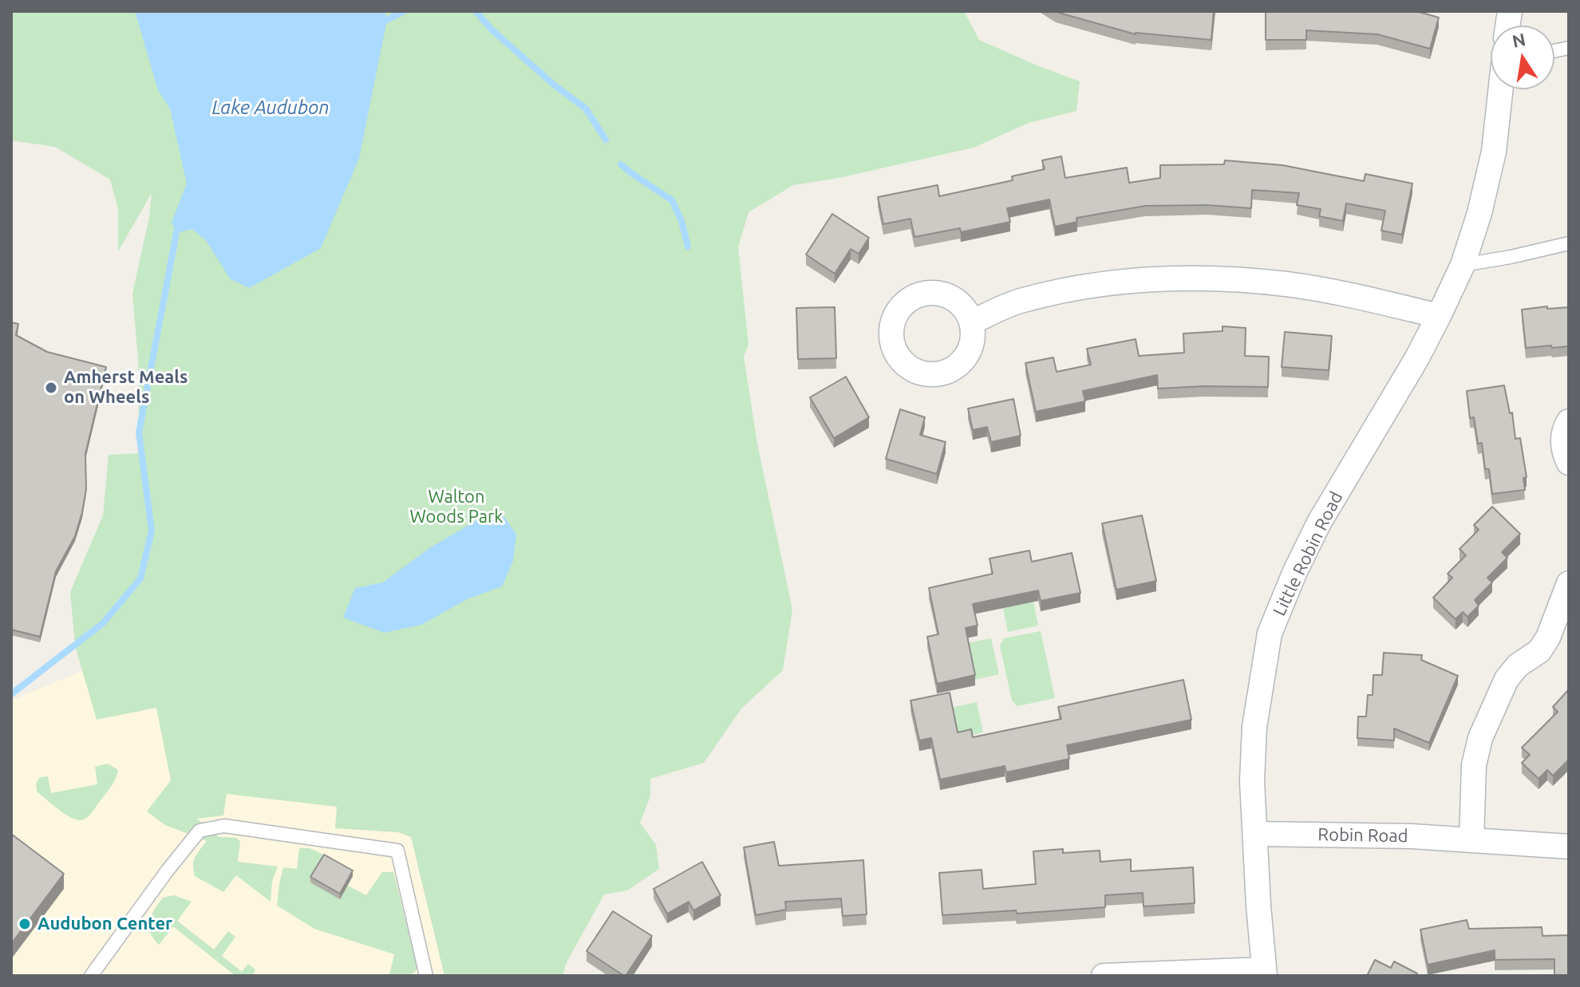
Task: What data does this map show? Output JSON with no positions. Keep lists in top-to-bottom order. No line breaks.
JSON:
{"streets":{"street":["Little Robin Road","Robin Road"]},"crossings":[["Little Robin Road","Robin Road"]],"water":["Lake Audubon"],"parks":["Walton Woods Park"],"places":["Amherst Meals on Wheels","Audubon Center"],"north":"top"}
